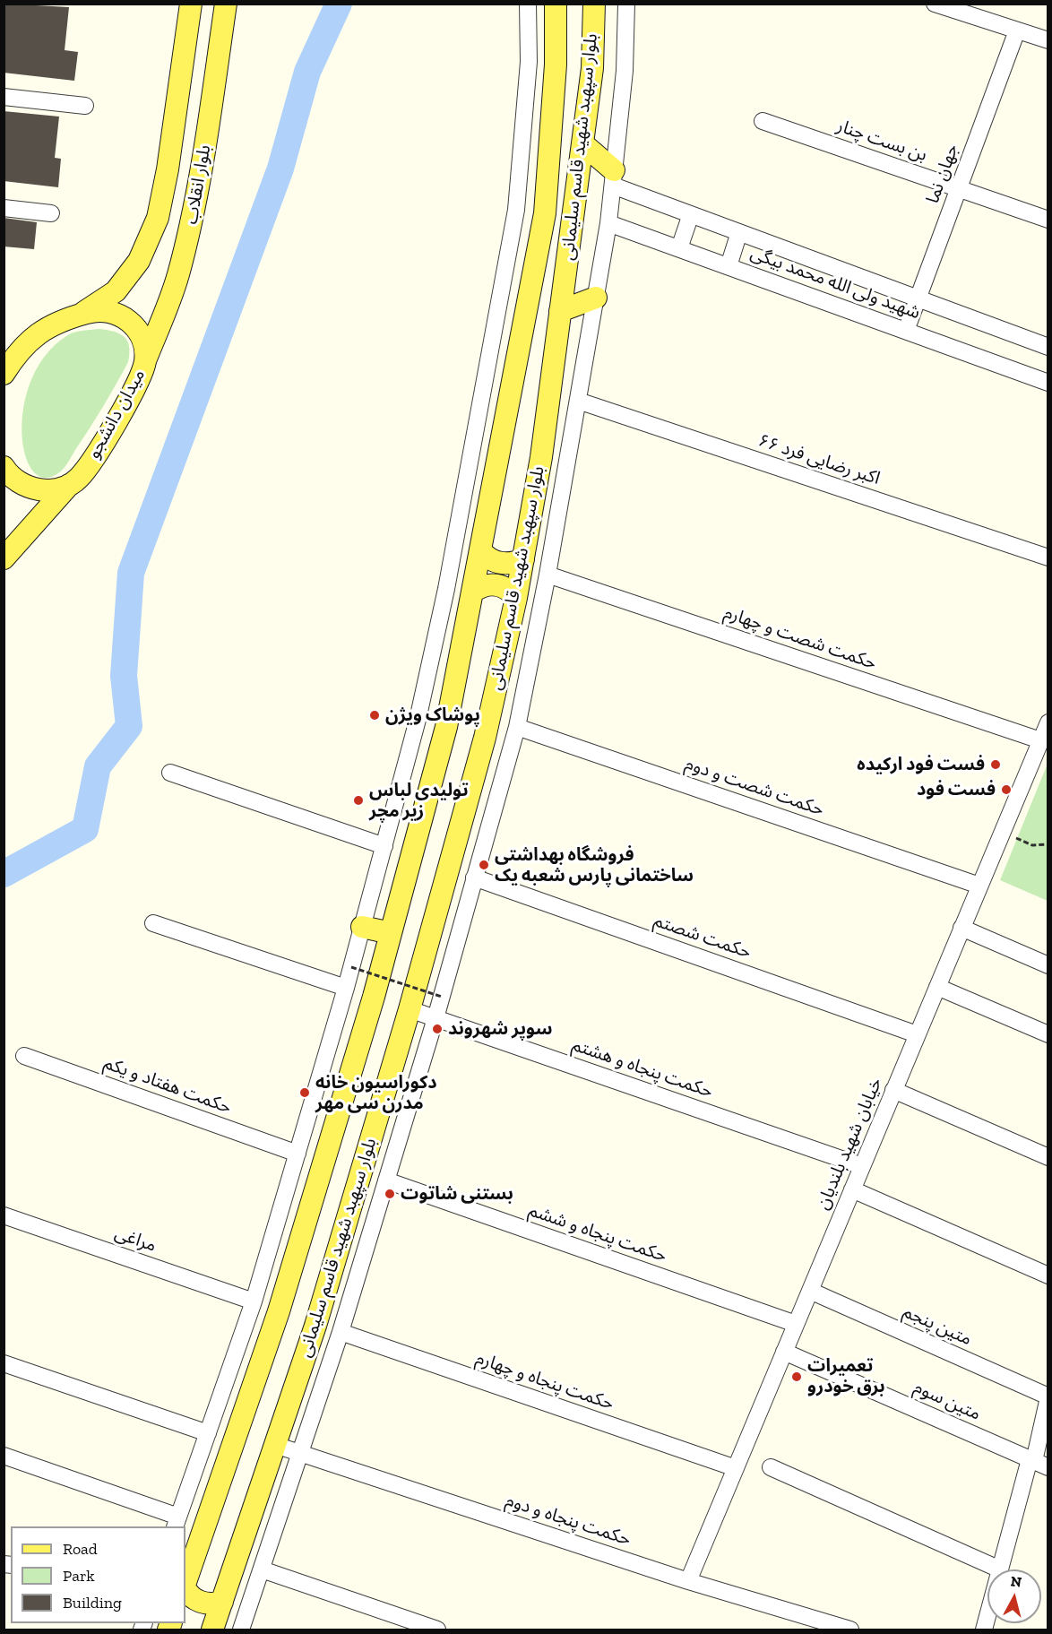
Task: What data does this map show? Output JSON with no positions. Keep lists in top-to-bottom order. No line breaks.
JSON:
{"streets":{"main road":["بلوار سپهبد شهید قاسم سلیمانی","بلوار انقلاب","میدان دانشجو"],"street":["بن بست چنار","جهان نما","شهید ولی الله محمد بیگی","۶۶ اکبر رضایی فرد","حکمت شصت و چهارم","حکمت شصت و دوم","حکمت شصتم","حکمت پنجاه و هشتم","حکمت هفتاد و یکم","خیابان شهید بلندیان","حکمت پنجاه و ششم","مراغی","متین پنجم","حکمت پنجاه و چهارم","متین سوم","حکمت پنجاه و دوم"]},"crossings":[["بن بست چنار","جهان نما"],["بلوار سپهبد شهید قاسم سلیمانی","حکمت پنجاه و هشتم"],["بلوار سپهبد شهید قاسم سلیمانی","حکمت پنجاه و دوم"],["جهان نما","شهید ولی الله محمد بیگی"],["بلوار انقلاب","میدان دانشجو"],["حکمت شصت و چهارم","خیابان شهید بلندیان"],["حکمت شصت و دوم","خیابان شهید بلندیان"],["حکمت شصتم","خیابان شهید بلندیان"],["حکمت پنجاه و هشتم","خیابان شهید بلندیان"],["خیابان شهید بلندیان","حکمت پنجاه و ششم"],["خیابان شهید بلندیان","متین پنجم"],["خیابان شهید بلندیان","حکمت پنجاه و چهارم"],["خیابان شهید بلندیان","متین سوم"],["خیابان شهید بلندیان","حکمت پنجاه و دوم"]],"places":["پوشاک ویژن","فست فود ارکیده","فست فود","تولیدی لباس زیر مچر","فروشگاه بهداشتی ساختمانی پارس شعبه یک","سوپر شهروند","دکوراسیون خانه مدرن سی مهر","بستنی شاتوت","تعمیرات برق خودرو"],"legend":["Road","Park","Building"],"north":"top"}
